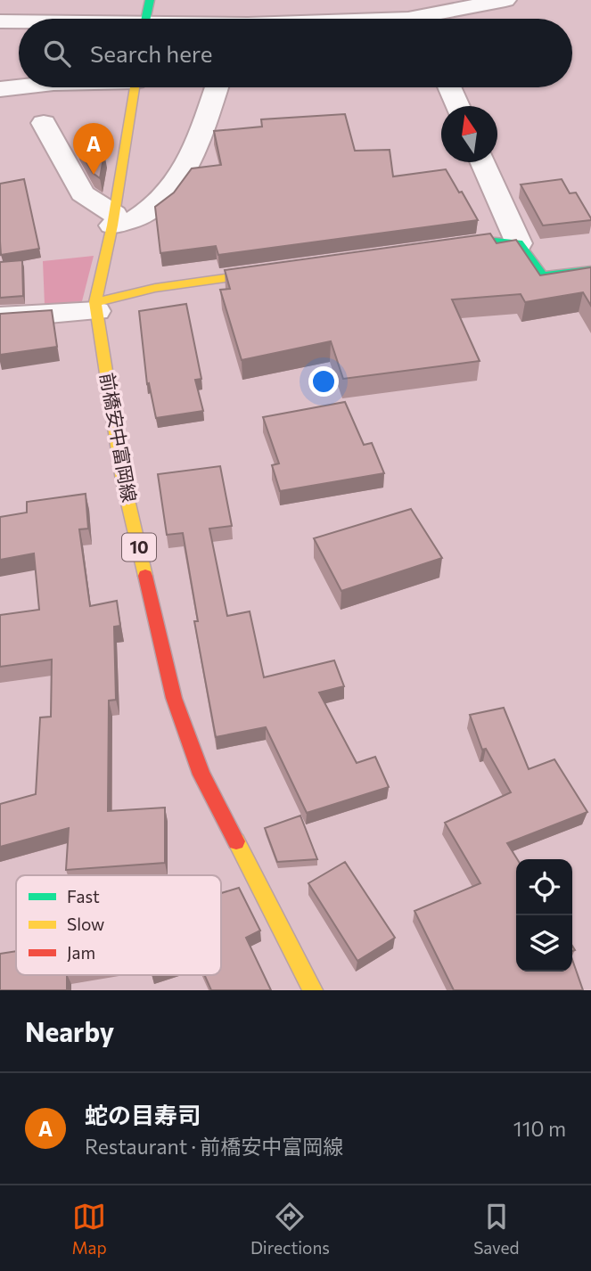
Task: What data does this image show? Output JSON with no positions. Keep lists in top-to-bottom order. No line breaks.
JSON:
{"streets":{"main road":["前橋安中富岡線","10"]},"legend":["Fast","Slow","Jam"],"north":"top","page":{"search":"Search here","pins":"A","heading":"Nearby","list":[{"mark":"A","name":"蛇の目寿司","note":"Restaurant · 前橋安中富岡線","value":"110 m"}],"nav":["Map","Directions","Saved"]}}
